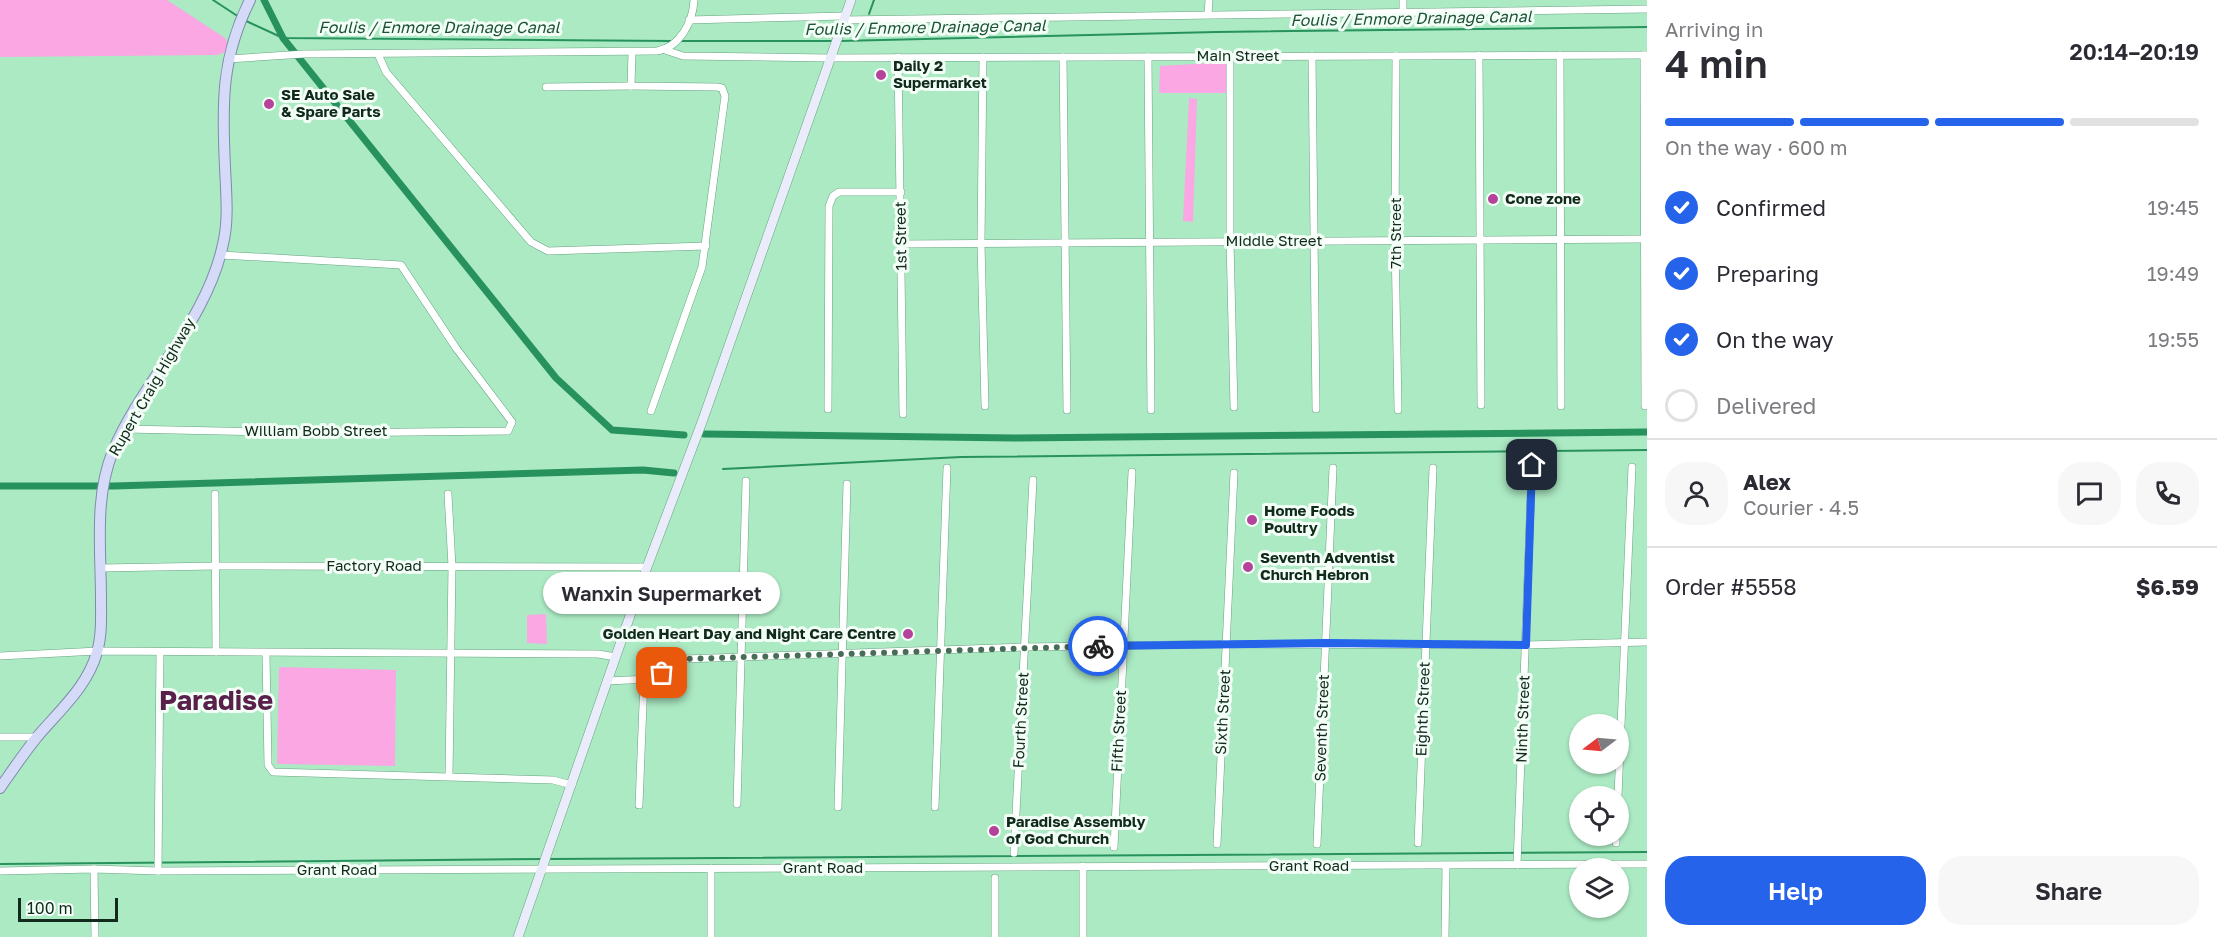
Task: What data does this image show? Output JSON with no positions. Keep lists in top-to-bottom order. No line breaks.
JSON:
{"streets":{"main road":["Rupert Craig Highway"],"street":["Main Street","7th Street","1st Street","Middle Street","William Bobb Street","Factory Road","Eighth Street","Sixth Street","Ninth Street","Fourth Street","Seventh Street","Fifth Street","Grant Road"]},"crossings":[["Main Street","7th Street"],["Main Street","1st Street"],["Main Street","Rupert Craig Highway"],["7th Street","Middle Street"],["1st Street","Middle Street"],["Rupert Craig Highway","William Bobb Street"],["Rupert Craig Highway","Factory Road"],["Ninth Street","Grant Road"]],"districts":["Paradise"],"water":["Foulis / Enmore Drainage Canal"],"places":["Daily 2 Supermarket","SE Auto Sale & Spare Parts","Cone zone","Home Foods Poultry","Seventh Adventist Church Hebron","Golden Heart Day and Night Care Centre","Wanxin Supermarket","Paradise Assembly of God Church"],"scale_bar":"100 m","north":"left","page":{"heading":["4 min","Arriving in","20:14–20:19"],"panel":["Alex","Courier · 4.5","Order #5558","$6.59"],"bar":"On the way · 600 m","list":[["Confirmed","19:45"],["Preparing","19:49"],["On the way","19:55"],"Delivered"],"bubble":"Wanxin Supermarket","buttons":["Help","Share"],"scale":"100 m"}}
